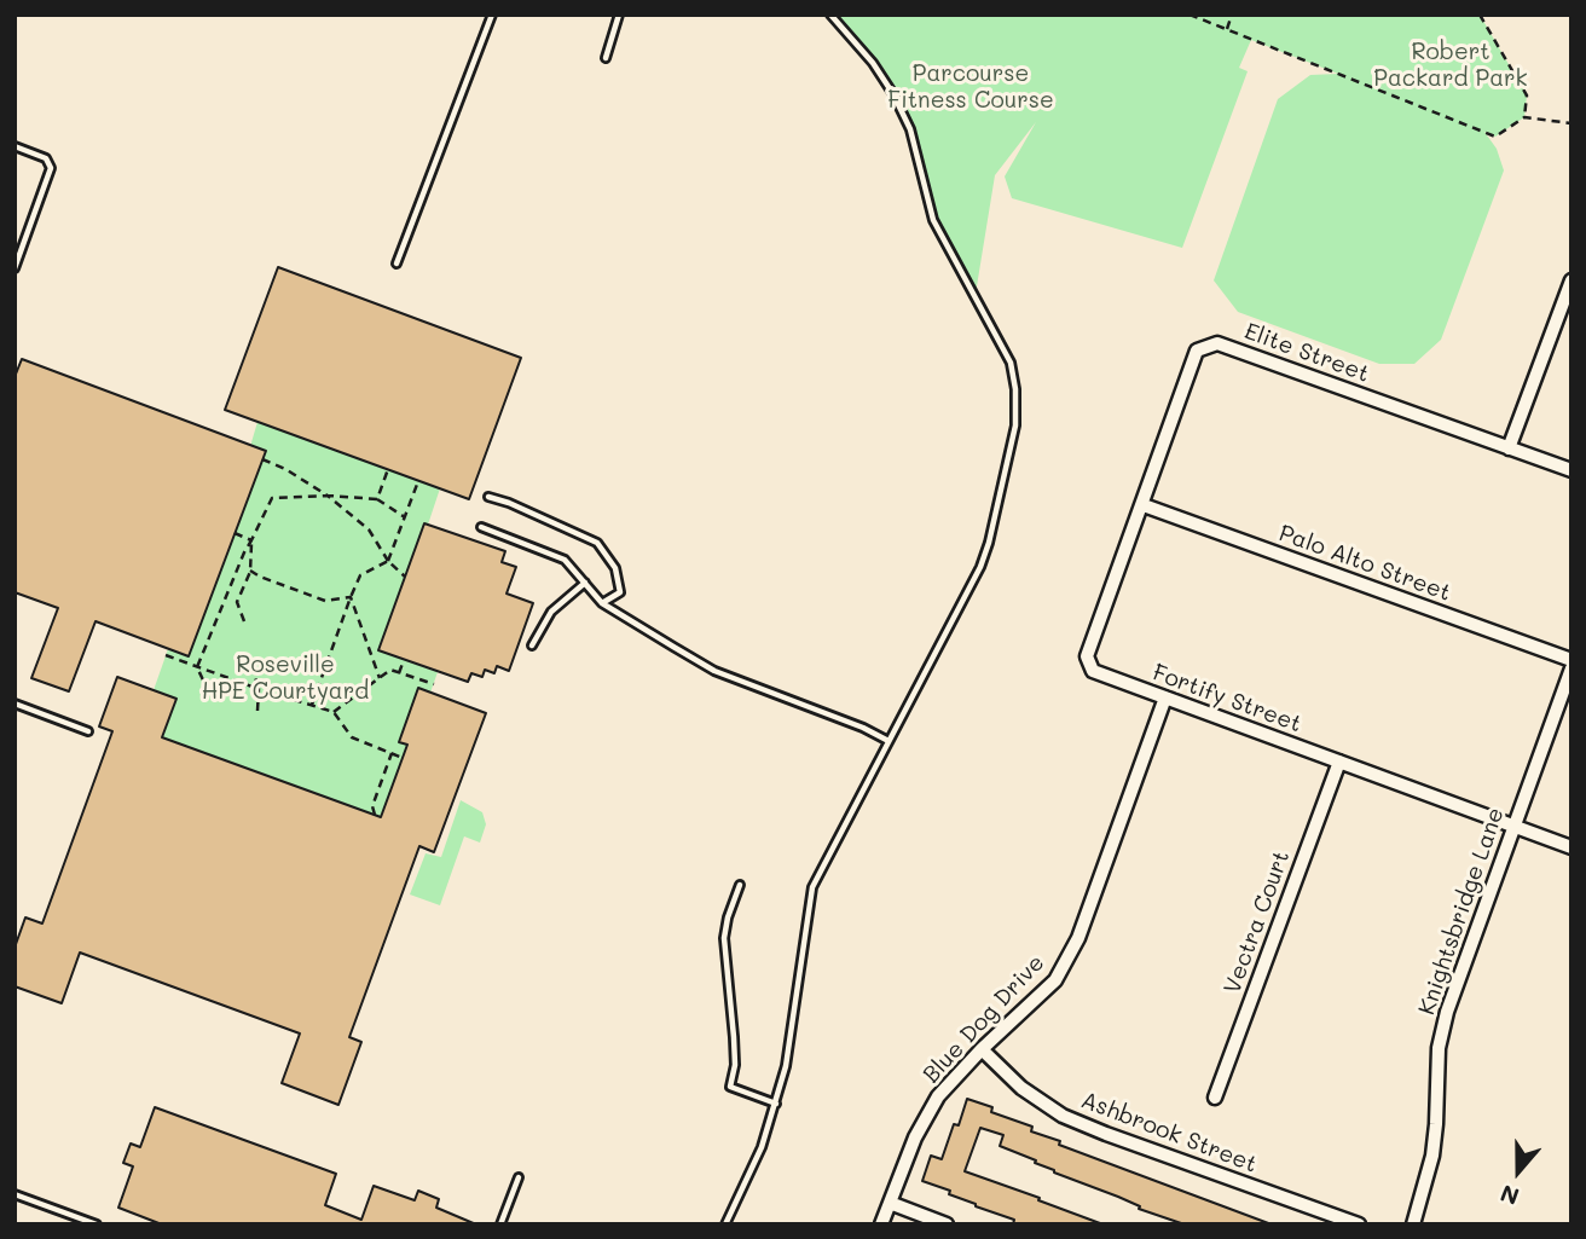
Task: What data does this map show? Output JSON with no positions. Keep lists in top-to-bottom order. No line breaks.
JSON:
{"streets":{"street":["Elite Street","Palo Alto Street","Fortify Street","Knightsbridge Lane","Vectra Court","Blue Dog Drive","Ashbrook Street"]},"crossings":[["Elite Street","Palo Alto Street"],["Elite Street","Fortify Street"],["Palo Alto Street","Fortify Street"],["Fortify Street","Knightsbridge Lane"],["Fortify Street","Vectra Court"],["Fortify Street","Blue Dog Drive"],["Blue Dog Drive","Ashbrook Street"]],"parks":["Robert Packard Park","Parcourse Fitness Course","Roseville HPE Courtyard"],"north":"bottom"}
